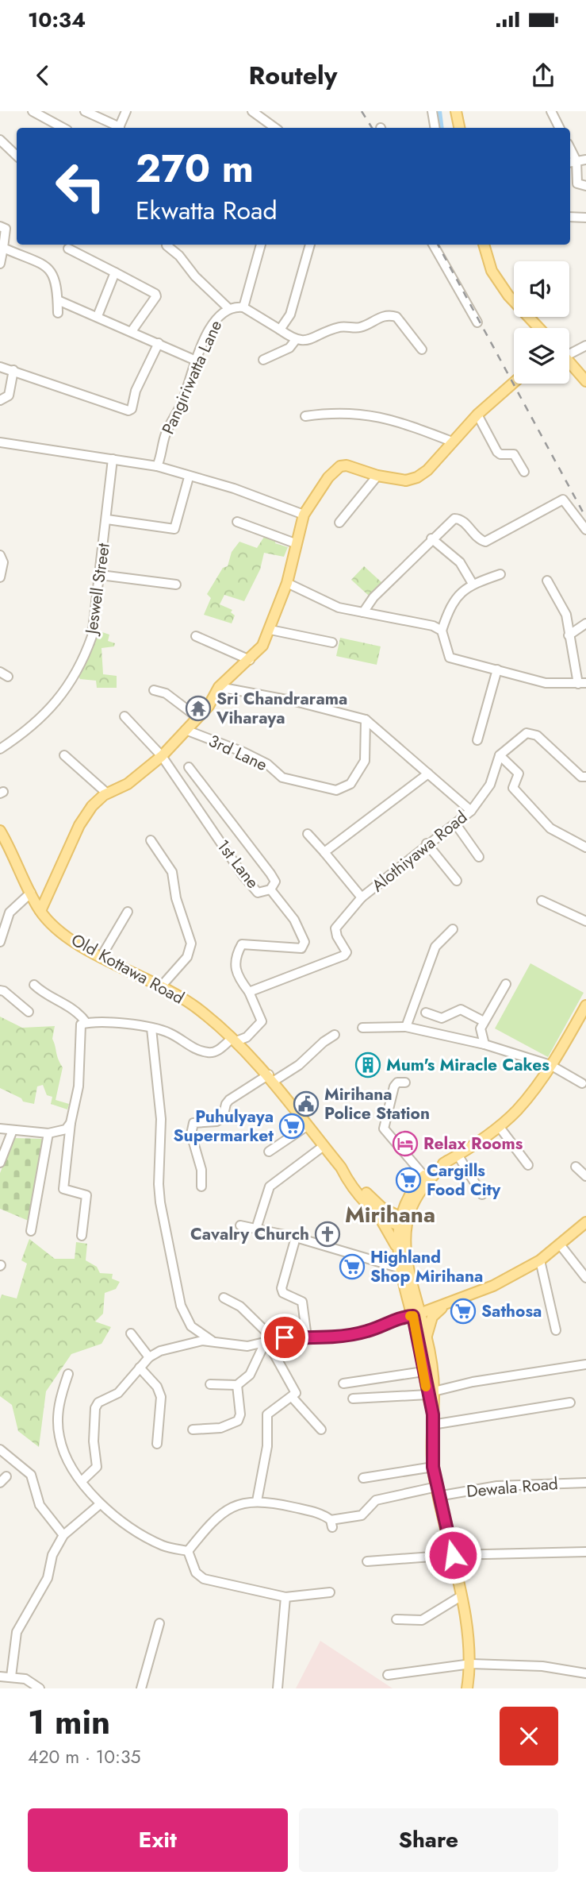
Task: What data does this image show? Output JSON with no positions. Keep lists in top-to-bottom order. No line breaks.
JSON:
{"streets":{"main road":["Old Kottawa Road"],"street":["Pangiriwatta Lane","Jeswell Street","3rd Lane","Alothiyawa Road","1st Lane","Dewala Road"]},"crossings":[["Alothiyawa Road","1st Lane"]],"districts":["Mirihana"],"places":{"temple":["Sri Chandrarama Viharaya"],"building":["Mum's Miracle Cakes"],"public building":["Mirihana Police Station"],"supermarket":["Puhulyaya Supermarket","Cargills Food City","Highland Shop Mirihana","Sathosa"],"hotel":["Relax Rooms"],"church":["Cavalry Church"]},"page":{"status":"10:34","header":"Routely","turn":["270 m","Ekwatta Road"],"heading":["1 min","420 m · 10:35"],"buttons":["Exit","Share"]}}
